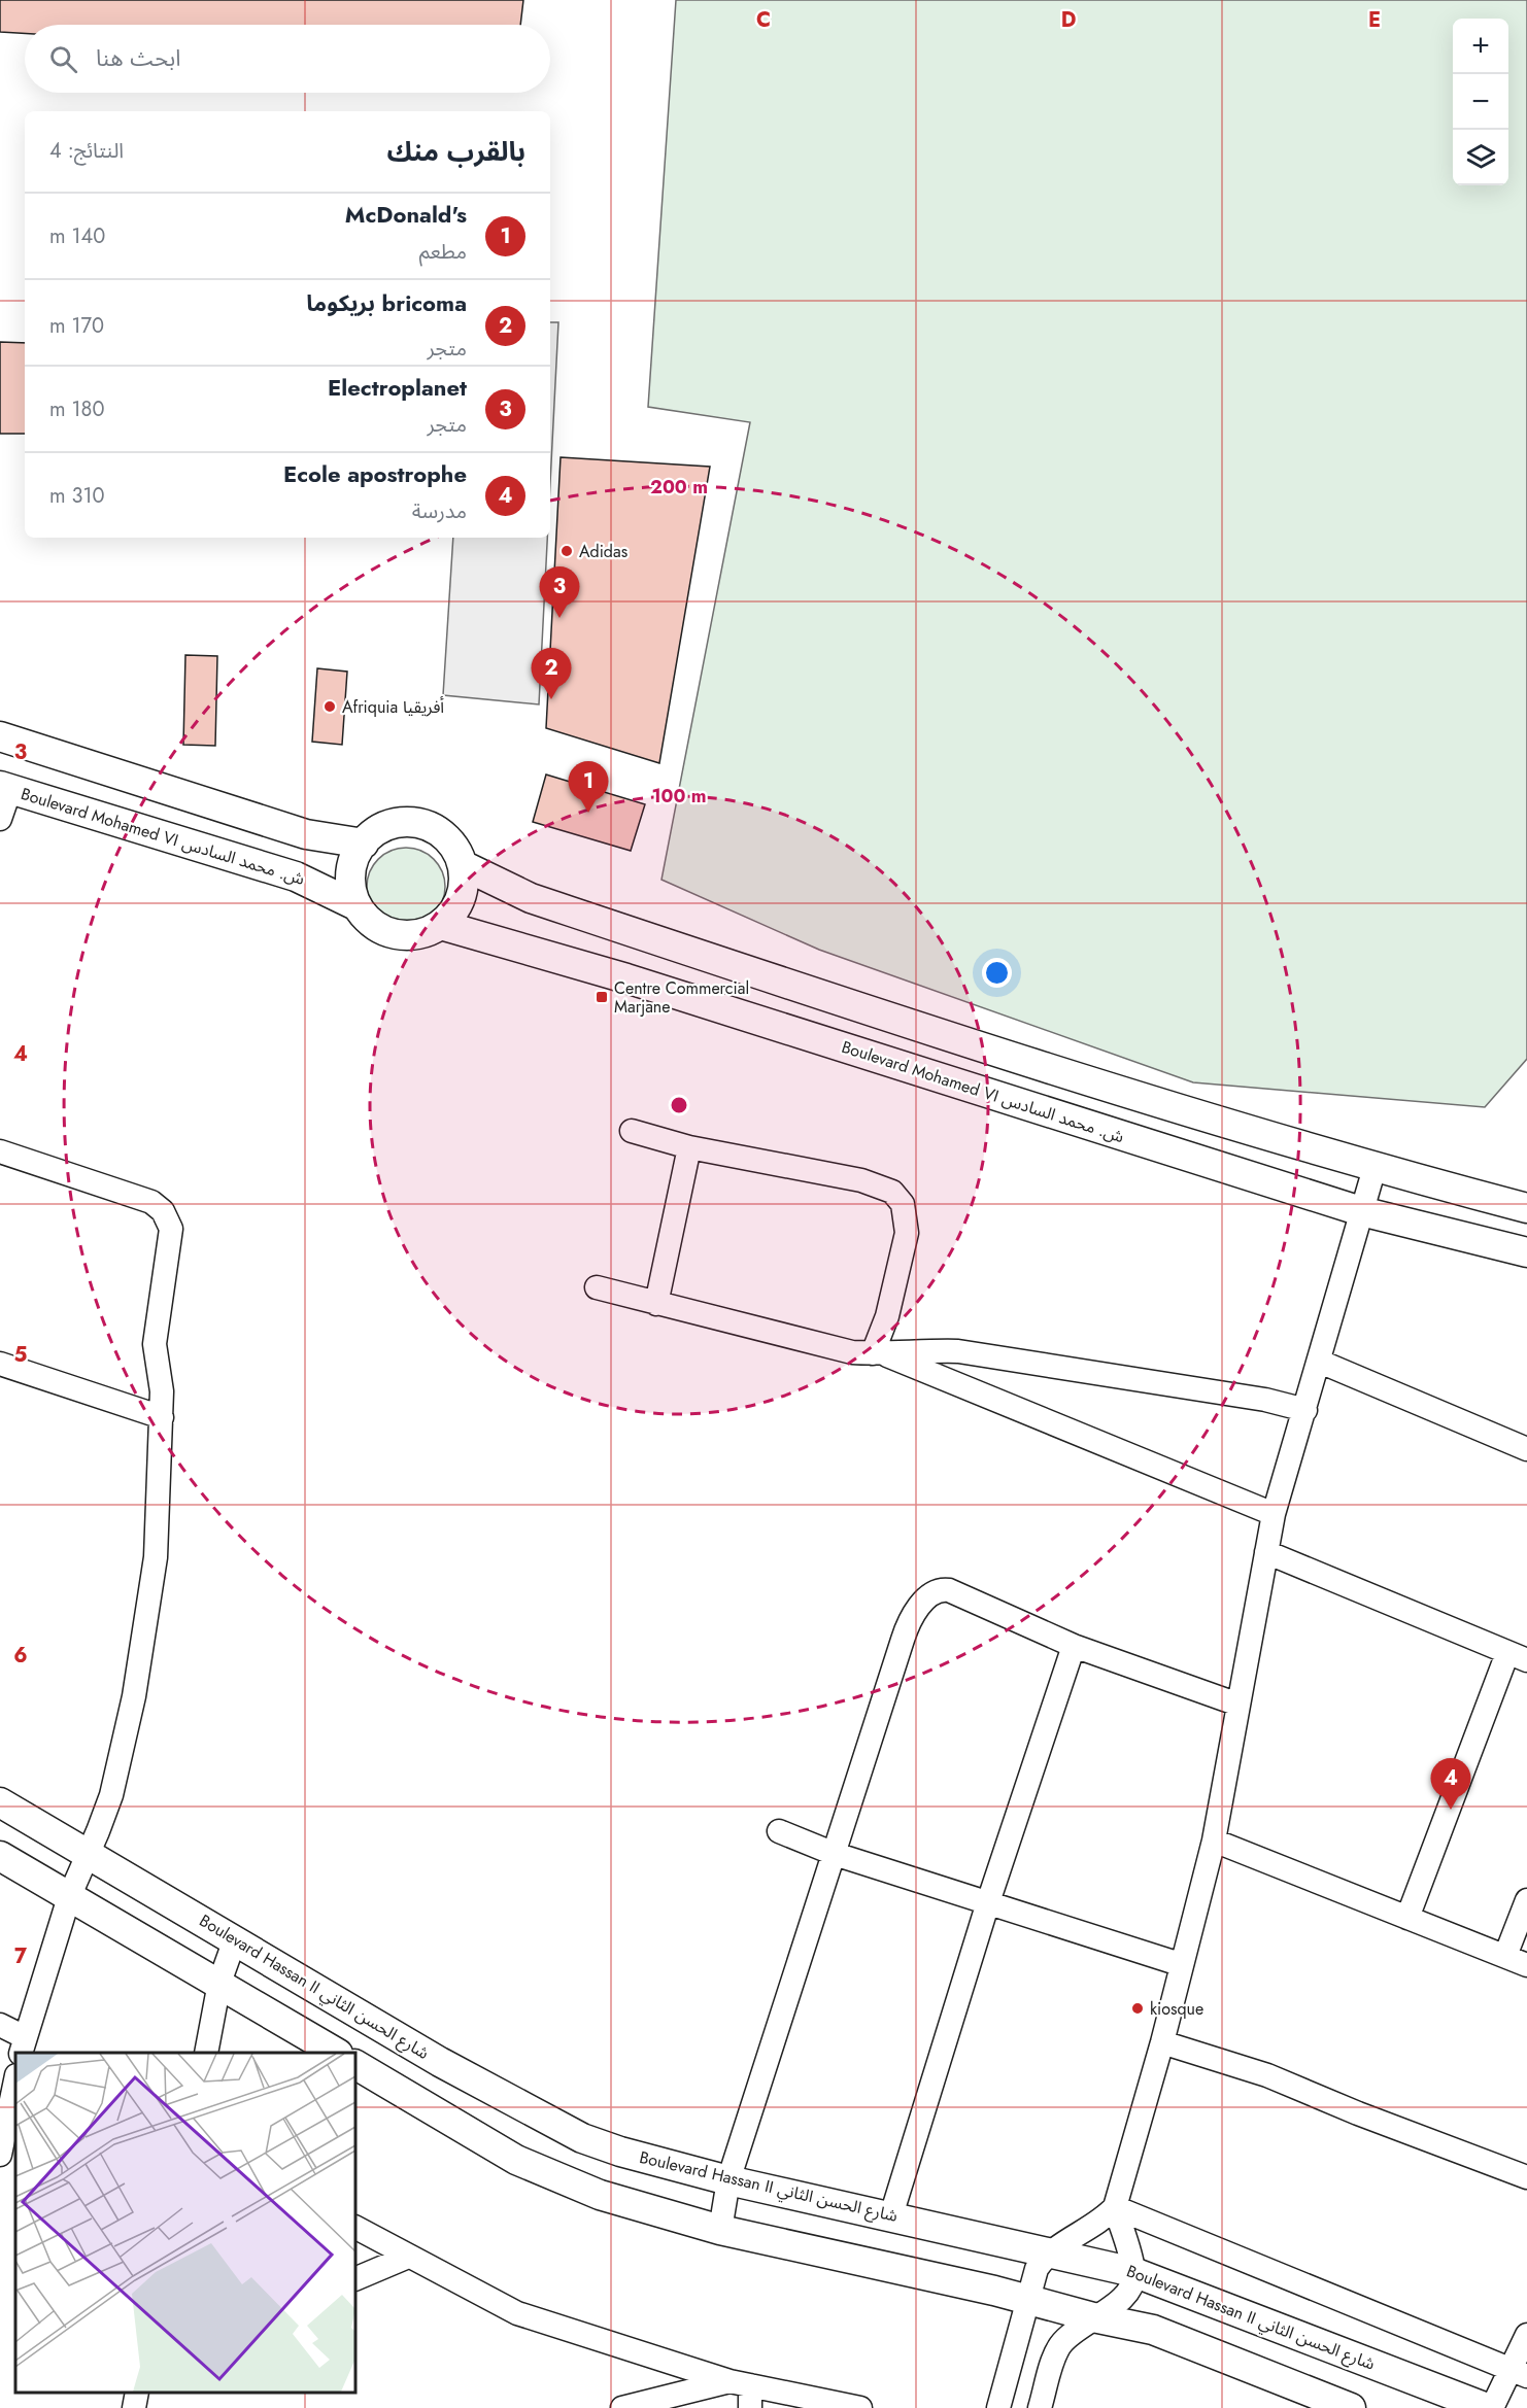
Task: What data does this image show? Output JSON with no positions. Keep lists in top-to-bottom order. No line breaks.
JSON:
{"streets":{"main road":["Boulevard Mohamed VI ش. محمد السادس","Boulevard Hassan II شارع الحسن الثاني"]},"places":{"other":["Adidas","Afriquia أفريقيا","kiosque"],"transit":["Centre Commercial Marjane"]},"page":{"map_buttons":["+","−"],"search":"ابحث هنا","heading":["بالقرب منك","النتائج: 4"],"list":[{"mark":"1","name":"McDonald's","note":"مطعم","value":"140 m"},{"mark":"2","name":"bricoma بريكوما","note":"متجر","value":"170 m"},{"mark":"3","name":"Electroplanet","note":"متجر","value":"180 m"},{"mark":"4","name":"Ecole apostrophe","note":"مدرسة","value":"310 m"}],"pins":["3","2","1","4"]},"grid":{"columns":["C","D","E"],"rows":["3","4","5","6","7"]},"rings":["200 m","100 m"]}
